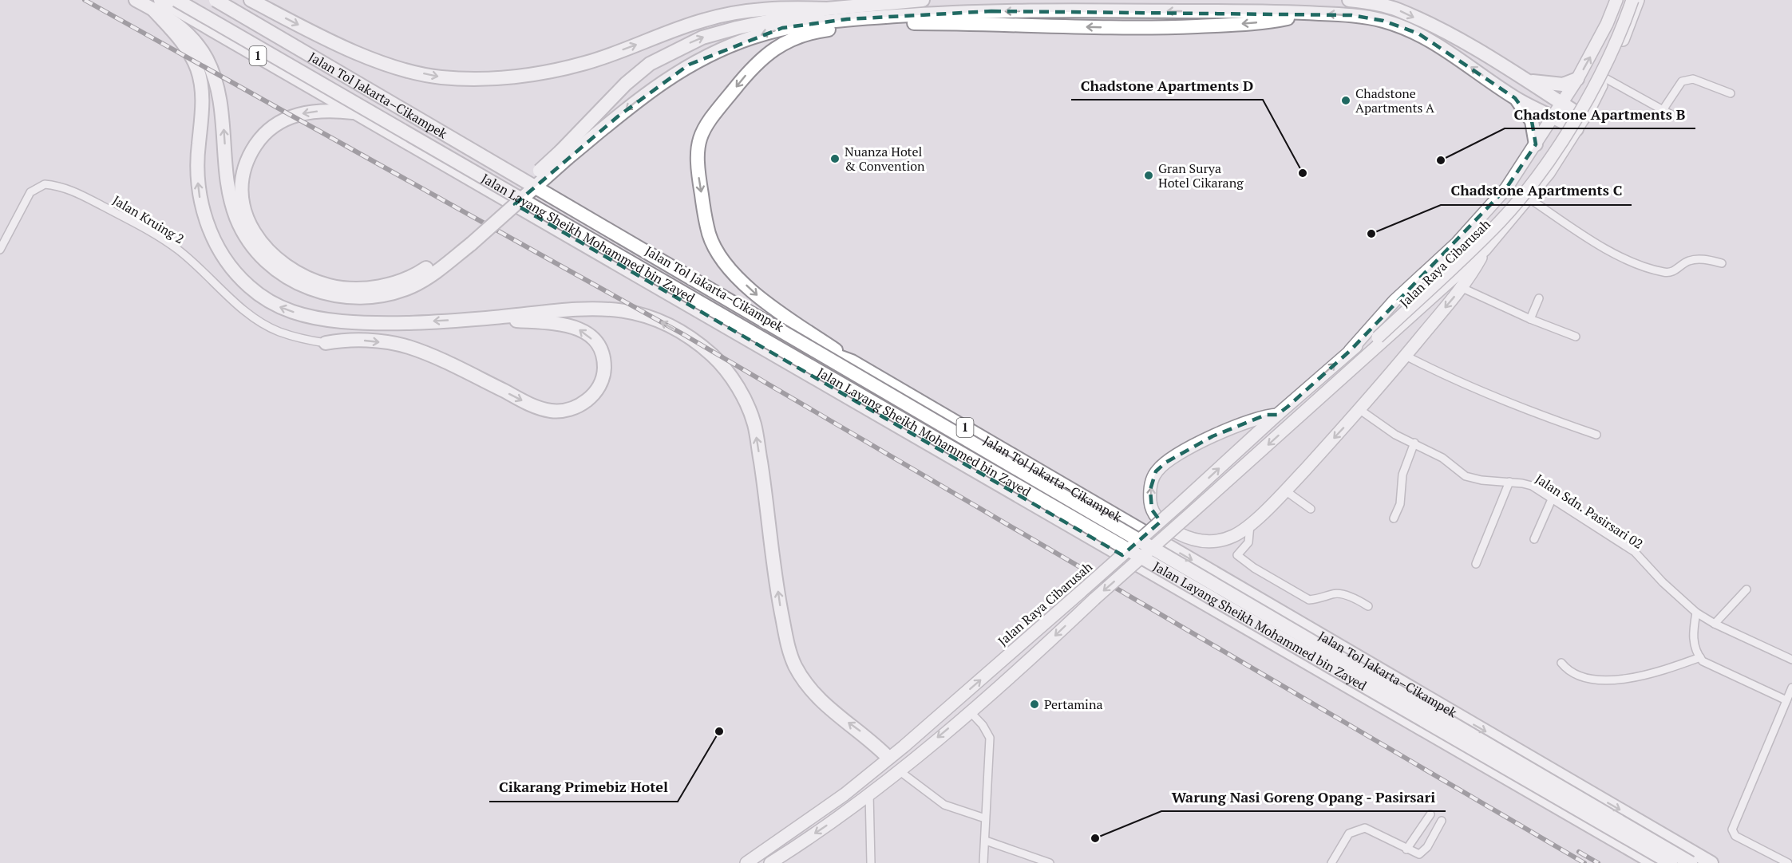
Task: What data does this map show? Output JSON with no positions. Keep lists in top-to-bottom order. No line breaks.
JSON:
{"streets":{"highway":["1","Jalan Tol Jakarta–Cikampek","Jalan Layang Sheikh Mohammed bin Zayed"],"main road":["Jalan Raya Cibarusah"],"street":["Jalan Kruing 2","Jalan Sdn. Pasirsari 02"]},"crossings":[["Jalan Tol Jakarta–Cikampek","Jalan Layang Sheikh Mohammed bin Zayed"]],"places":["Chadstone Apartments A","Nuanza Hotel & Convention","Chadstone Apartments B","Chadstone Apartments D","Gran Surya Hotel Cikarang","Chadstone Apartments C","Pertamina","Cikarang Primebiz Hotel","Warung Nasi Goreng Opang - Pasirsari"]}
